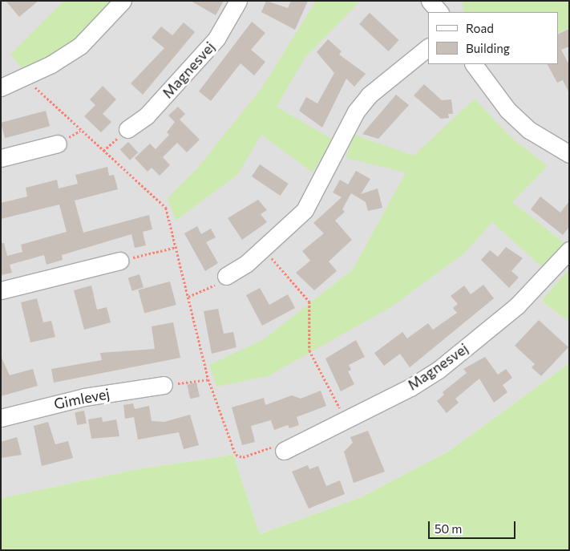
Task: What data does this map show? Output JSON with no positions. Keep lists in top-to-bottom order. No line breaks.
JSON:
{"streets":{"street":["Magnesvej","Gimlevej"]},"legend":["Road","Building"],"scale_bar":"50 m"}
